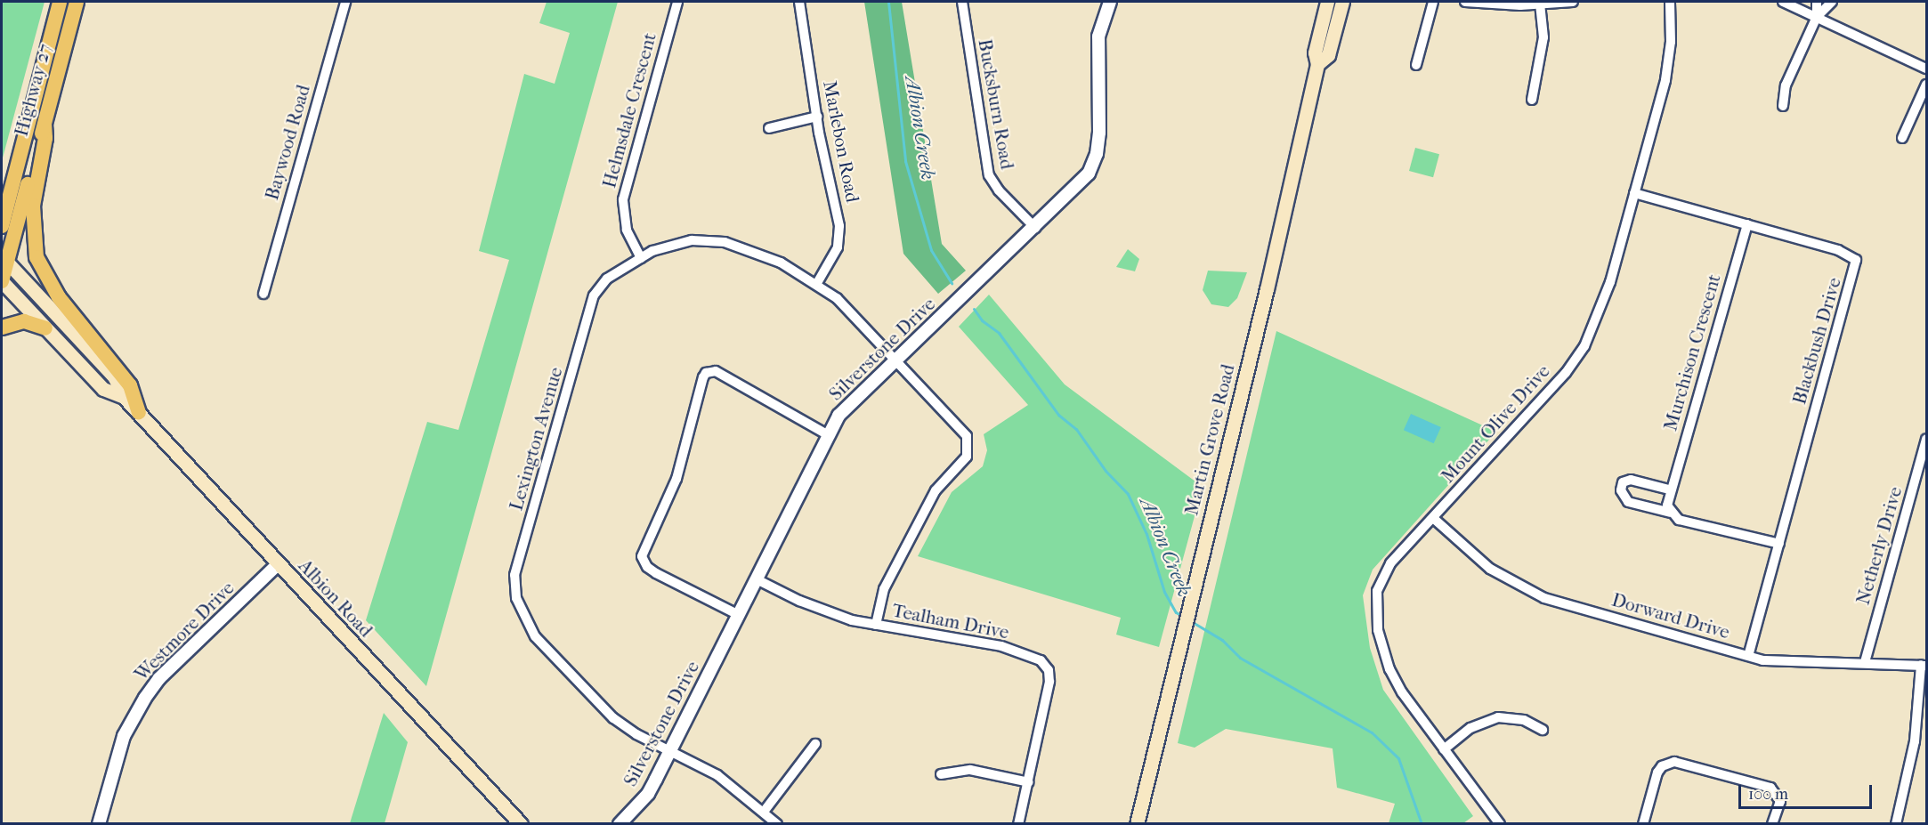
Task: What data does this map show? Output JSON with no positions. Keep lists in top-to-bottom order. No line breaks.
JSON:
{"streets":{"main road":["Highway 27","Martin Grove Road","Albion Road"],"street":["Bucksburn Road","Helmsdale Crescent","Marlebon Road","Baywood Road","Blackbush Drive","Silverstone Drive","Murchison Crescent","Mount Olive Drive","Lexington Avenue","Netherly Drive","Dorward Drive","Tealham Drive","Westmore Drive"]},"crossings":[["Highway 27","Albion Road"],["Bucksburn Road","Silverstone Drive"],["Helmsdale Crescent","Lexington Avenue"],["Marlebon Road","Lexington Avenue"],["Blackbush Drive","Murchison Crescent"],["Blackbush Drive","Mount Olive Drive"],["Blackbush Drive","Dorward Drive"],["Silverstone Drive","Lexington Avenue"],["Silverstone Drive","Tealham Drive"],["Mount Olive Drive","Dorward Drive"],["Lexington Avenue","Tealham Drive"],["Netherly Drive","Dorward Drive"],["Albion Road","Westmore Drive"]],"water":["Albion Creek"],"scale_bar":"100 m"}
